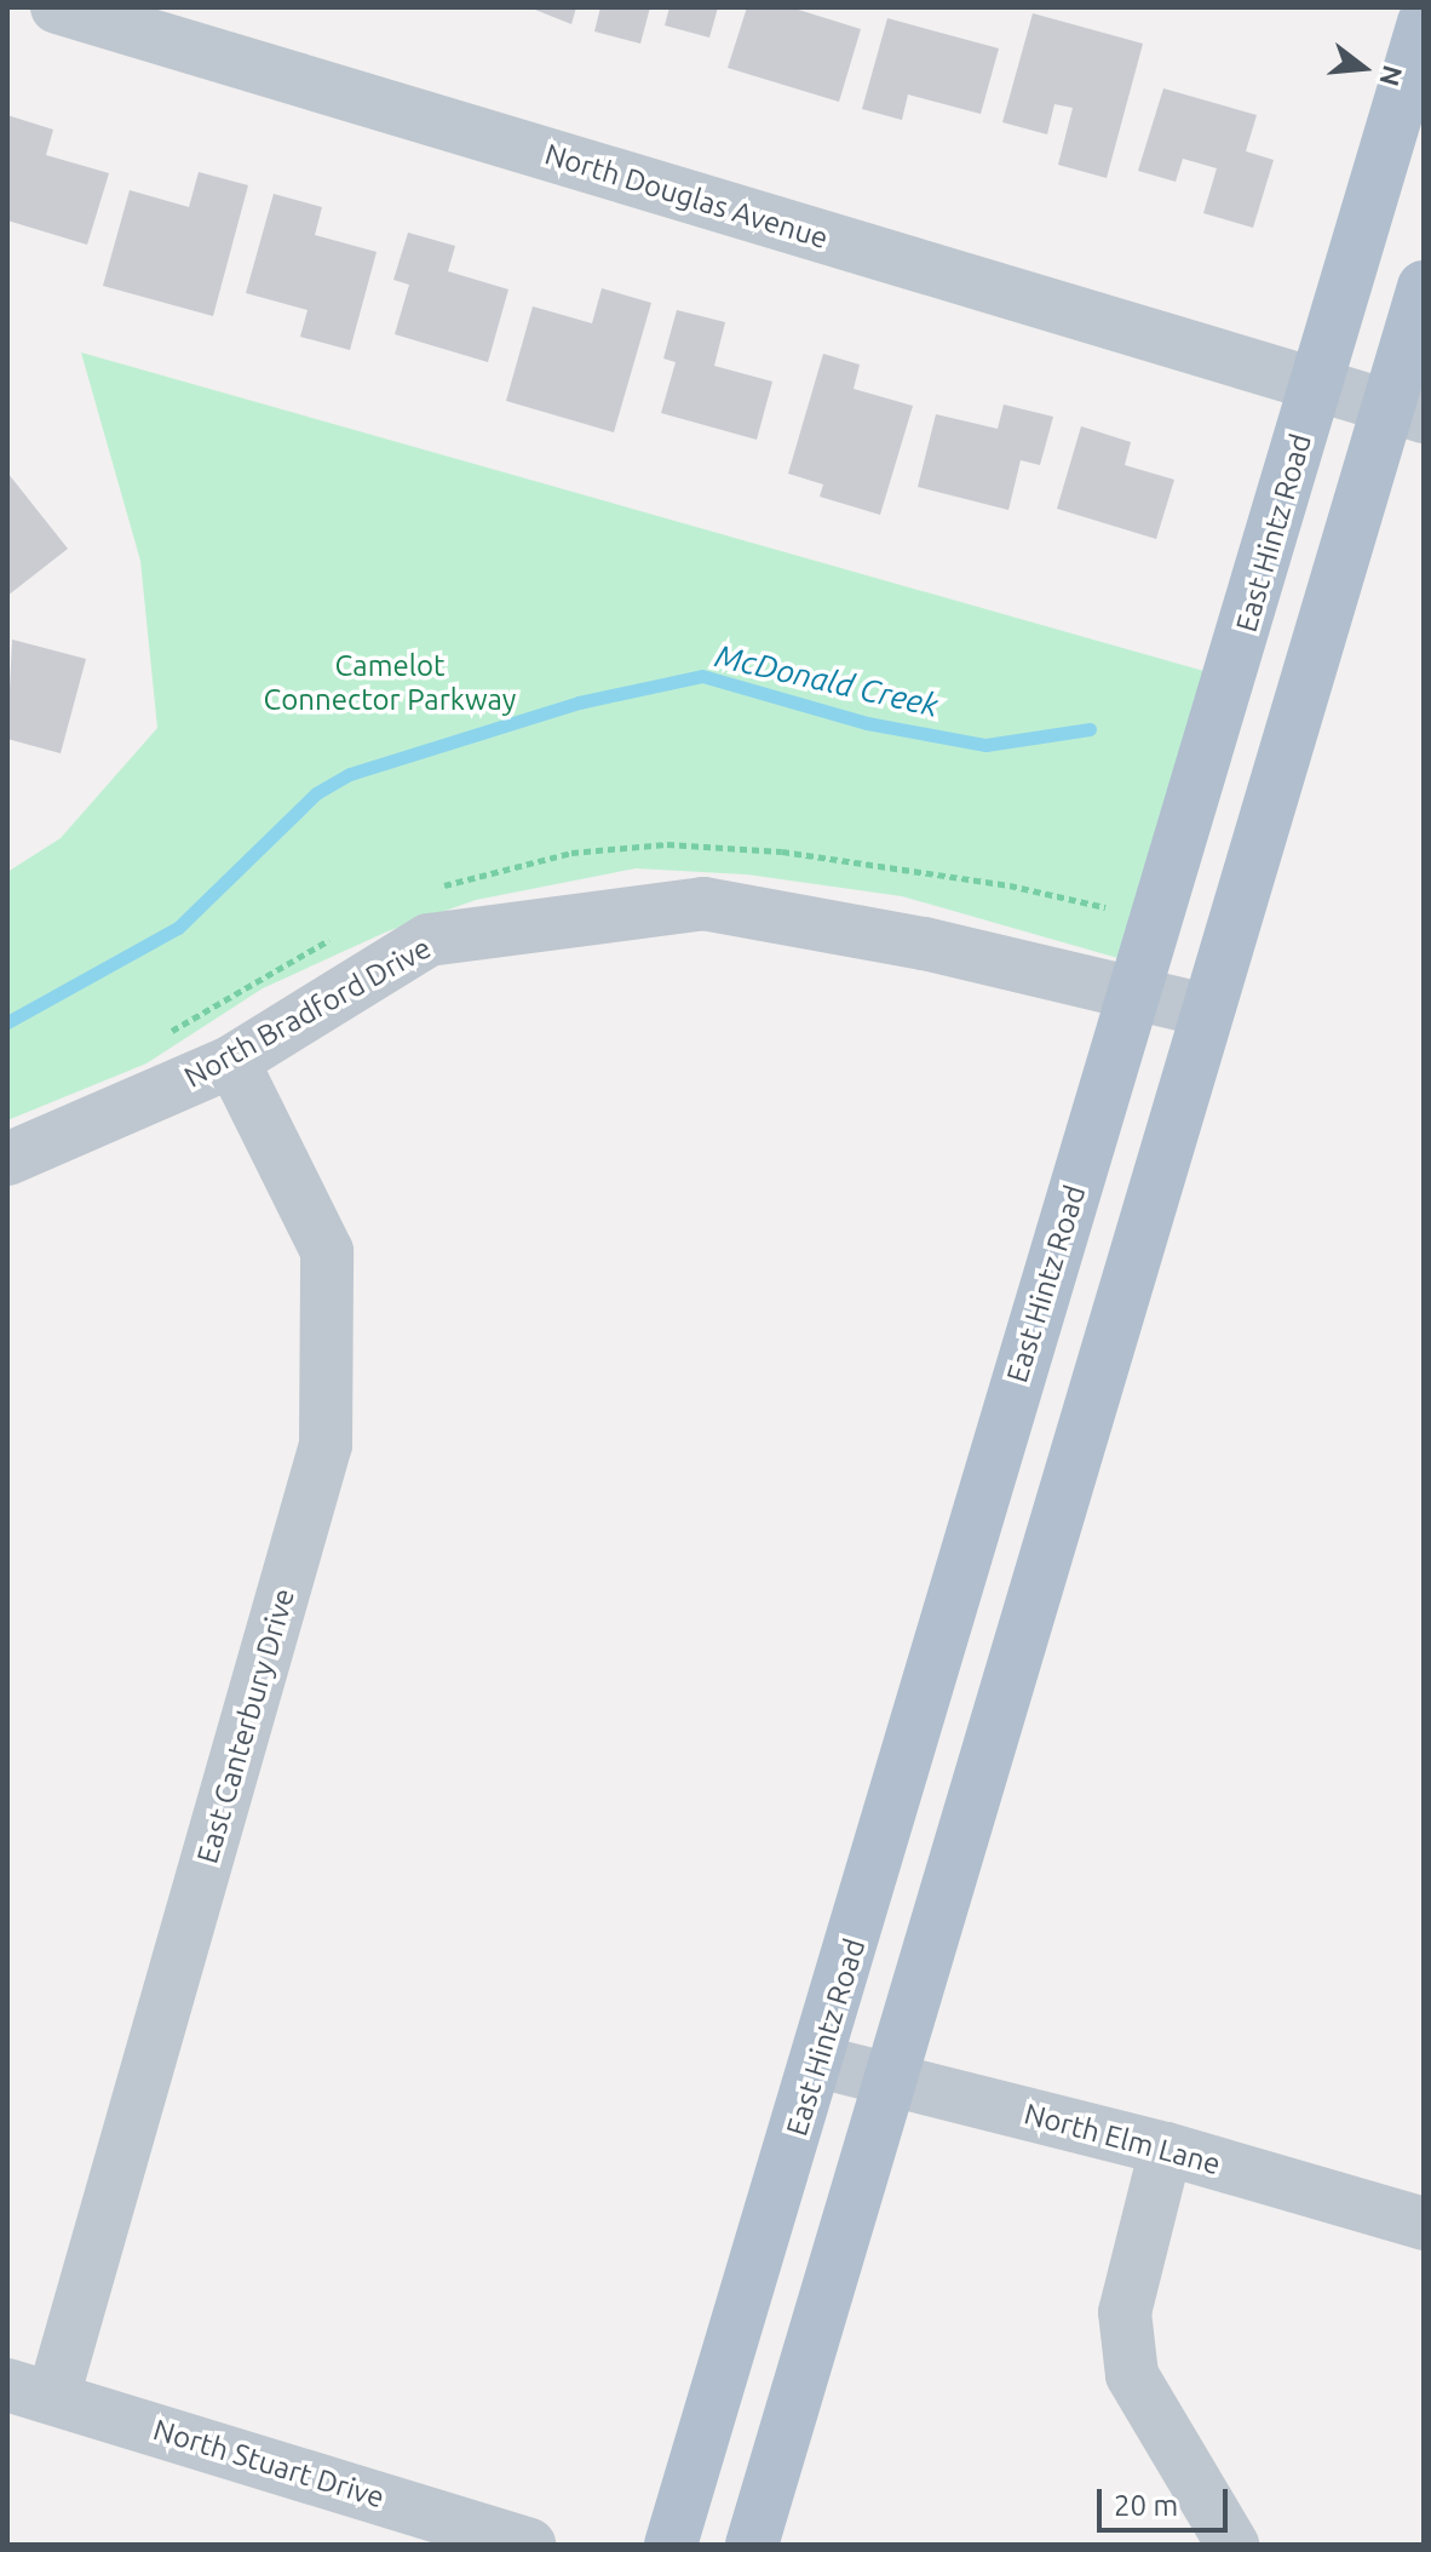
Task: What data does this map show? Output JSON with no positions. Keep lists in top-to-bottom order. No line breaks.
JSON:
{"streets":{"main road":["East Hintz Road"],"street":["North Douglas Avenue","North Bradford Drive","East Canterbury Drive","North Elm Lane","North Stuart Drive"]},"crossings":[["North Douglas Avenue","East Hintz Road"],["East Hintz Road","North Bradford Drive"],["East Hintz Road","North Elm Lane"],["North Bradford Drive","East Canterbury Drive"],["East Canterbury Drive","North Stuart Drive"]],"water":["McDonald Creek"],"parks":["Camelot Connector Parkway"],"scale_bar":"20 m","north":"right"}
